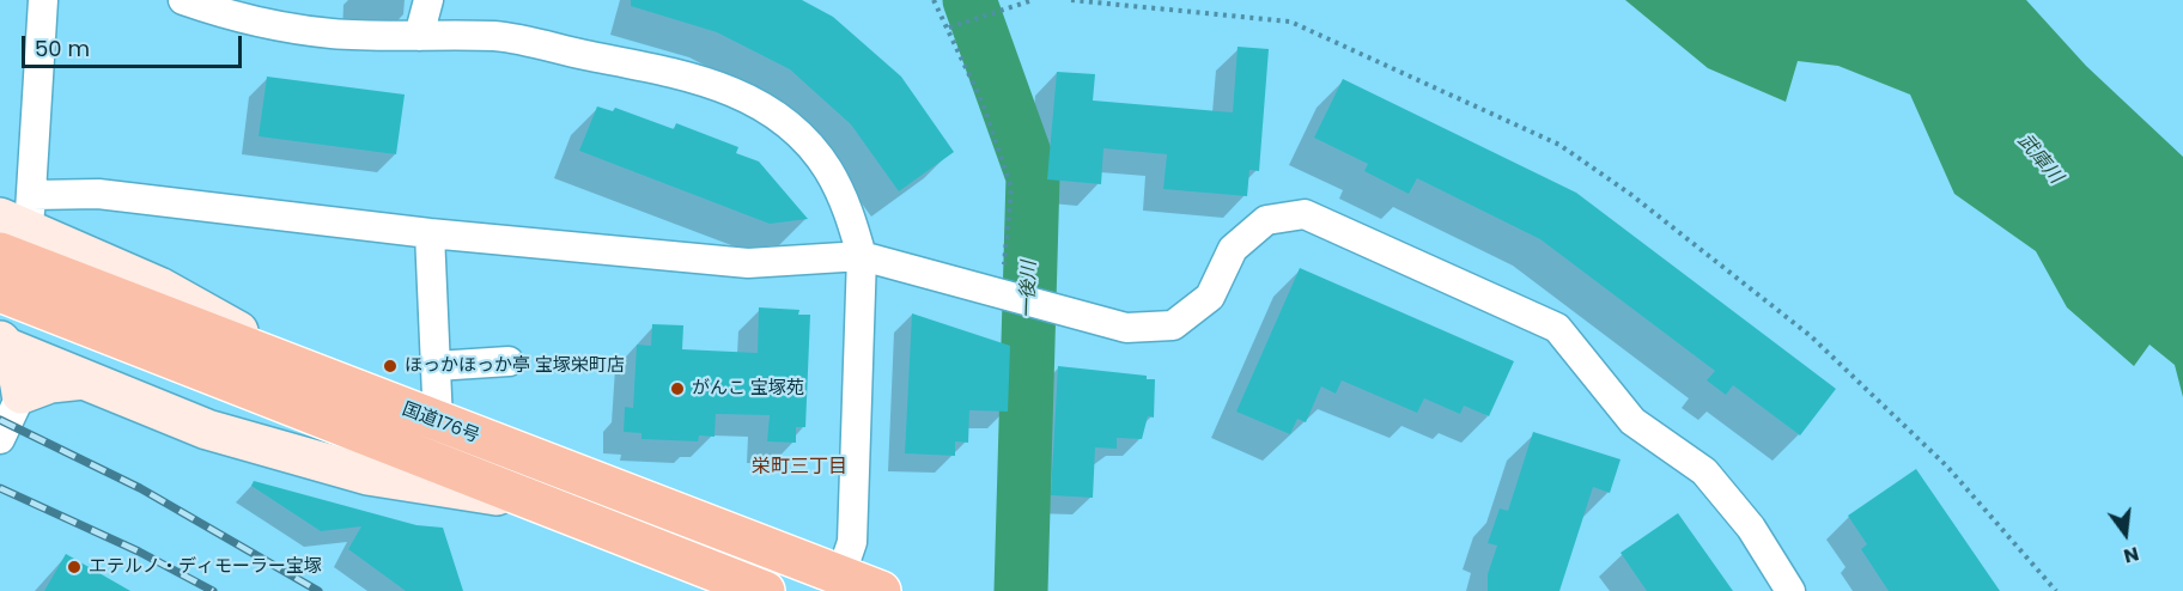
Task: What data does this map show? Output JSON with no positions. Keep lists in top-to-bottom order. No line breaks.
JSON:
{"streets":{"highway":["国道176号"]},"districts":["栄町三丁目"],"water":["武庫川","一後川"],"places":["ほっかほっか亭 宝塚栄町店","がんこ 宝塚苑","エテルノ・ディモーラー宝塚"],"scale_bar":"50 m","north":"bottom"}
